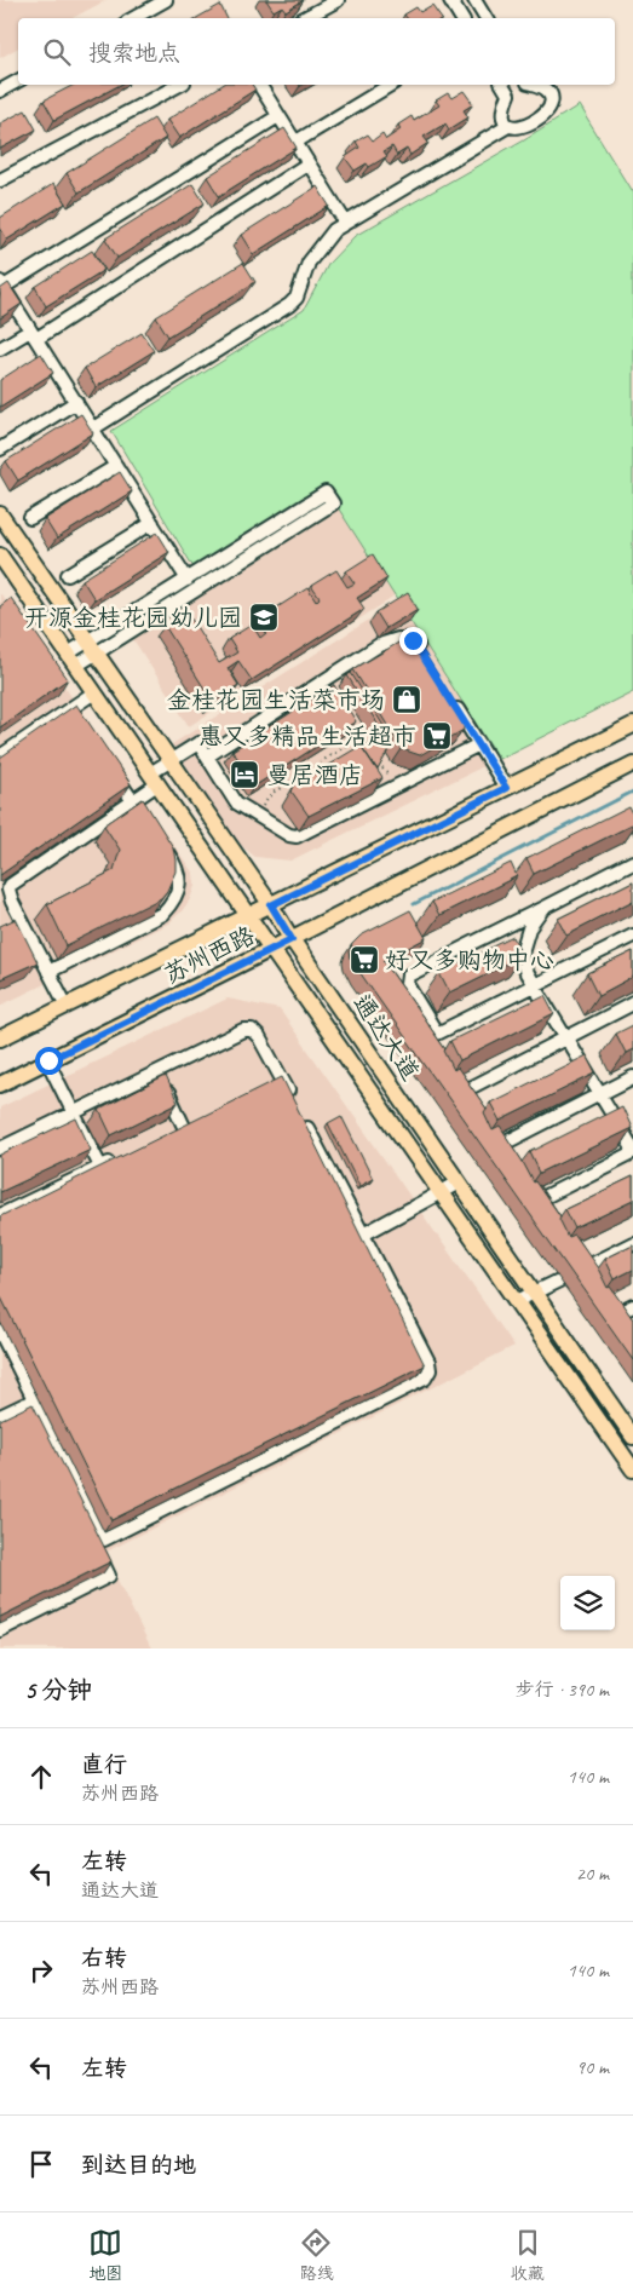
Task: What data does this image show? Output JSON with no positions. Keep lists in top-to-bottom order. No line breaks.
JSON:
{"streets":{"main road":["苏州西路","通达大道"]},"crossings":[["苏州西路","通达大道"]],"places":{"school or university":["开源金桂花园幼儿园"],"shop":["金桂花园生活菜市场"],"supermarket":["惠又多精品生活超市","好又多购物中心"],"hotel":["曼居酒店"]},"page":{"search":"搜索地点","heading":["5 分钟","步行 · 390 m"],"list":[["直行","苏州西路","140 m"],["左转","通达大道","20 m"],["右转","苏州西路","140 m"],["左转","90 m"],"到达目的地"],"nav":["地图","路线","收藏"]}}
